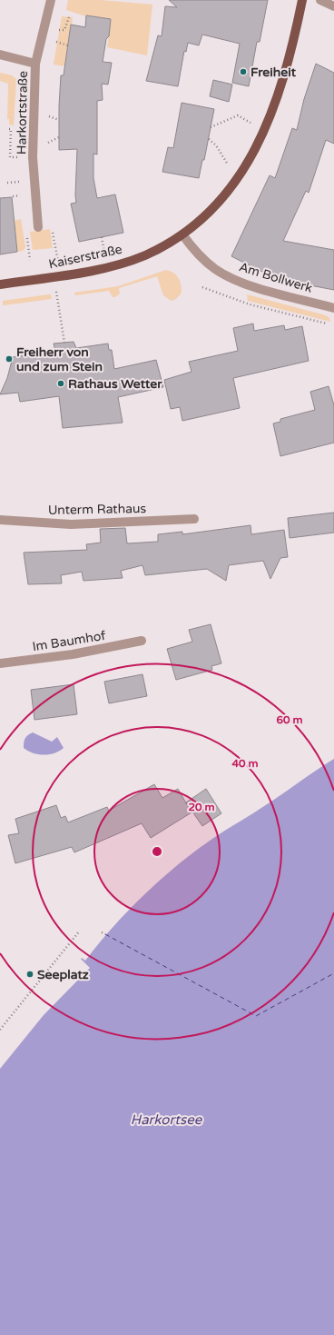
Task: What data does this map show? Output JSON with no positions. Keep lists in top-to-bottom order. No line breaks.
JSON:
{"streets":{"main road":["Kaiserstraße"],"street":["Harkortstraße","Am Bollwerk","Unterm Rathaus","Im Baumhof"]},"crossings":[["Kaiserstraße","Am Bollwerk"]],"water":["Harkortsee"],"places":["Freiheit","Freiherr von und zum Stein","Rathaus Wetter","Seeplatz"],"rings":["60 m","40 m","20 m"]}
